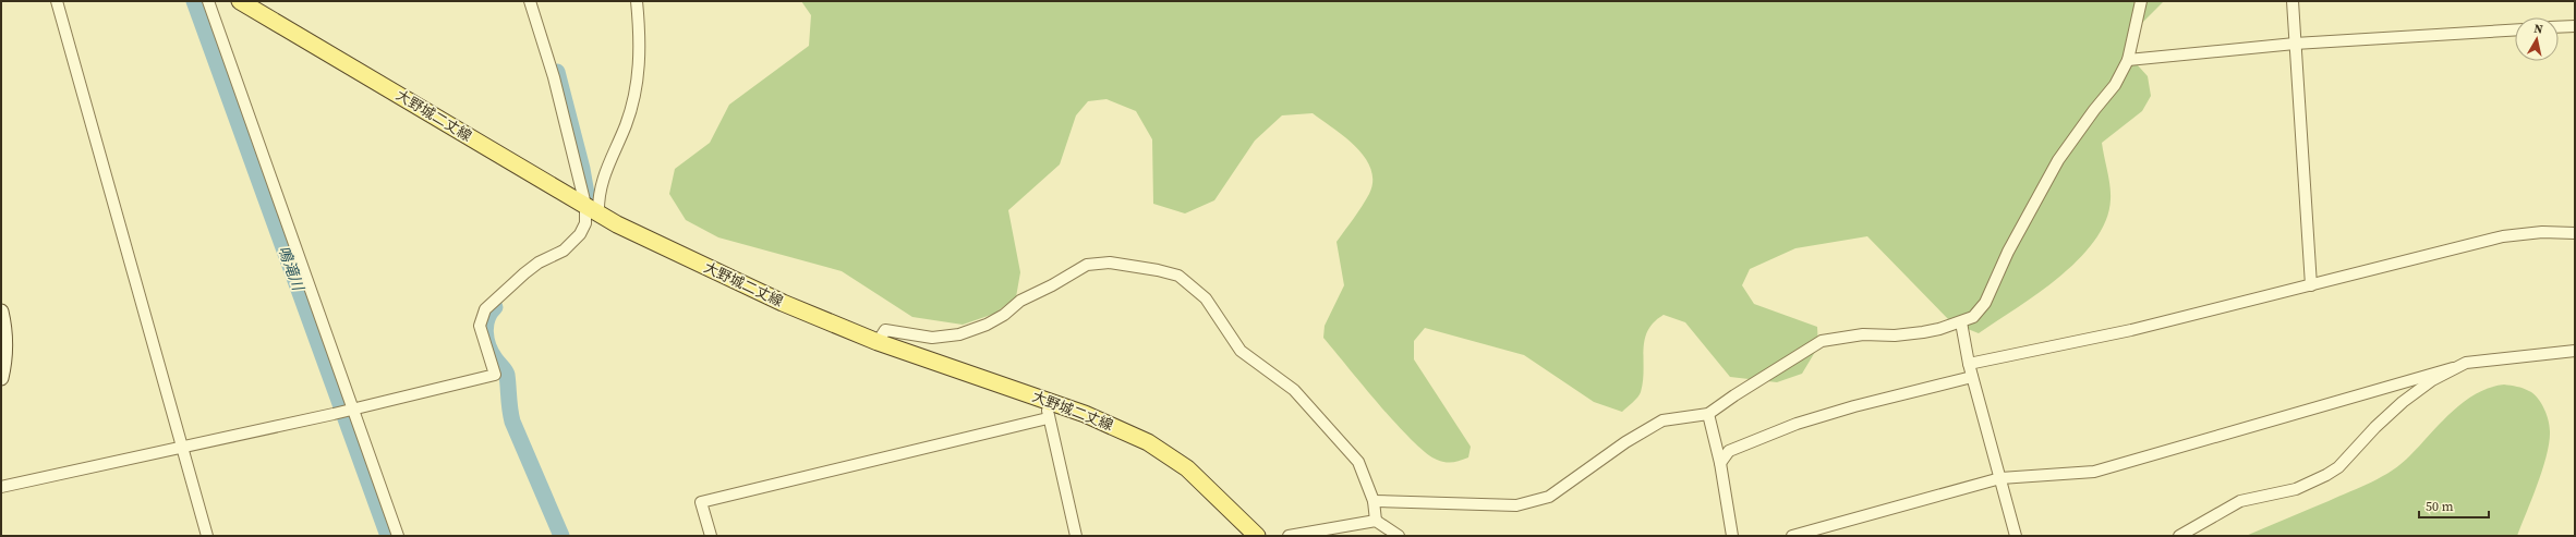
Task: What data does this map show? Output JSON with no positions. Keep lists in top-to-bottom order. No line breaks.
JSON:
{"streets":{"main road":["大野城二丈線"]},"water":["鳴滝川"],"scale_bar":"50 m","north":"top"}
